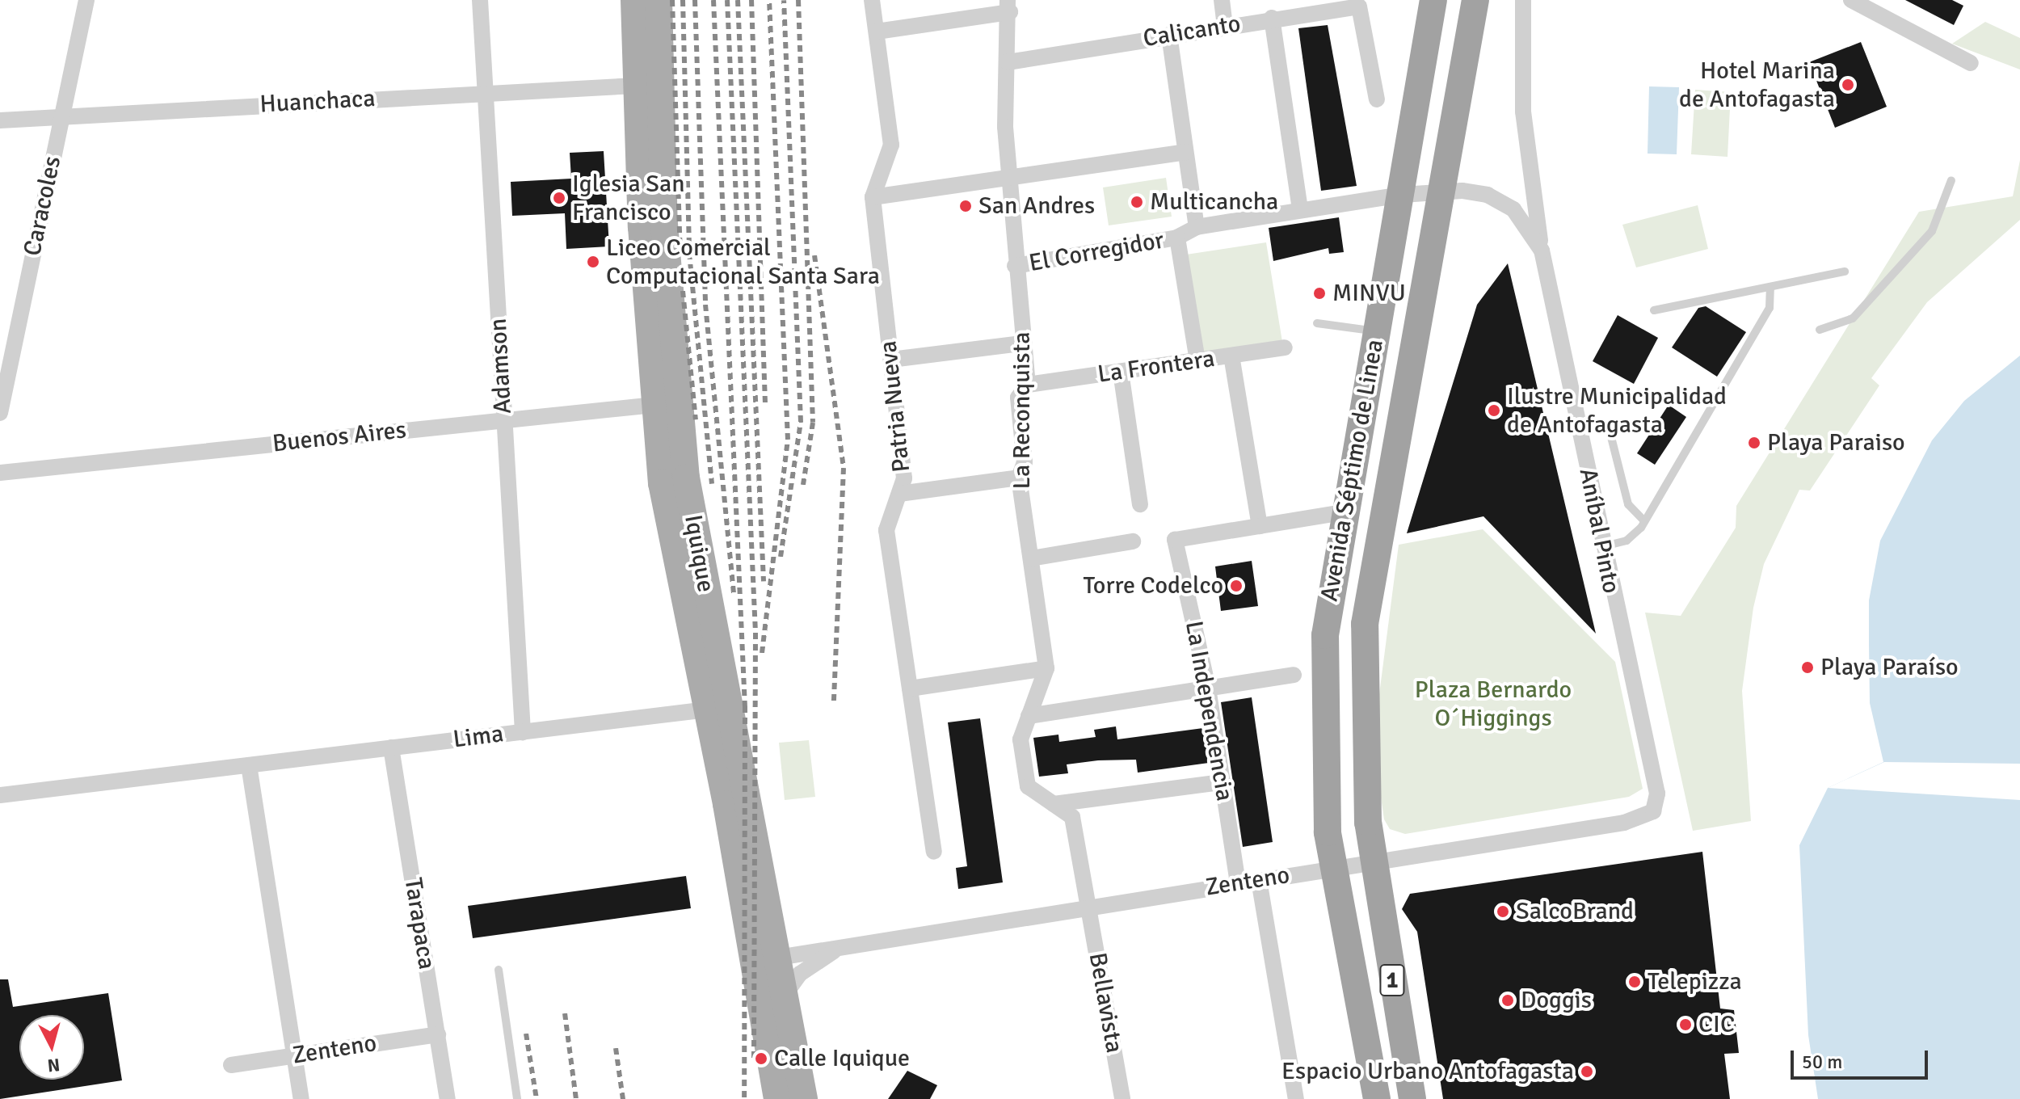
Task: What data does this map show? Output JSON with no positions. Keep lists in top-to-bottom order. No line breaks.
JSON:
{"streets":{"highway":["Avenida Séptimo de Linea","1"],"main road":["Iquique"],"street":["Calicanto","Huanchaca","Caracoles","El Corregidor","Adamson","La Frontera","Patria Nueva","La Reconquista","Buenos Aires","Aníbal Pinto","La Independencia","Lima","Zenteno","Tarapaca","Bellavista"]},"crossings":[["Calicanto","La Reconquista"],["Huanchaca","Caracoles"],["Huanchaca","Adamson"],["Huanchaca","Iquique"],["El Corregidor","La Reconquista"],["El Corregidor","Avenida Séptimo de Linea"],["El Corregidor","Aníbal Pinto"],["Adamson","Buenos Aires"],["Adamson","Lima"],["La Frontera","La Reconquista"],["La Reconquista","Zenteno"],["La Reconquista","Bellavista"],["Buenos Aires","Iquique"],["Avenida Séptimo de Linea","Aníbal Pinto"],["Avenida Séptimo de Linea","Zenteno"],["Avenida Séptimo de Linea","1"],["Aníbal Pinto","Zenteno"],["Iquique","Lima"],["Iquique","Zenteno"],["La Independencia","Zenteno"],["Lima","Tarapaca"],["Zenteno","Tarapaca"],["Zenteno","1"],["Zenteno","Bellavista"]],"parks":["Plaza Bernardo O´Higgings"],"places":["Hotel Marina de Antofagasta","Iglesia San Francisco","Multicancha","San Andres","Liceo Comercial Computacional Santa Sara","MINVU","Ilustre Municipalidad de Antofagasta","Playa Paraiso","Torre Codelco","Playa Paraíso","SalcoBrand","Telepizza","Doggis","CIC","Calle Iquique","Espacio Urbano Antofagasta"],"scale_bar":"50 m","north":"bottom"}
